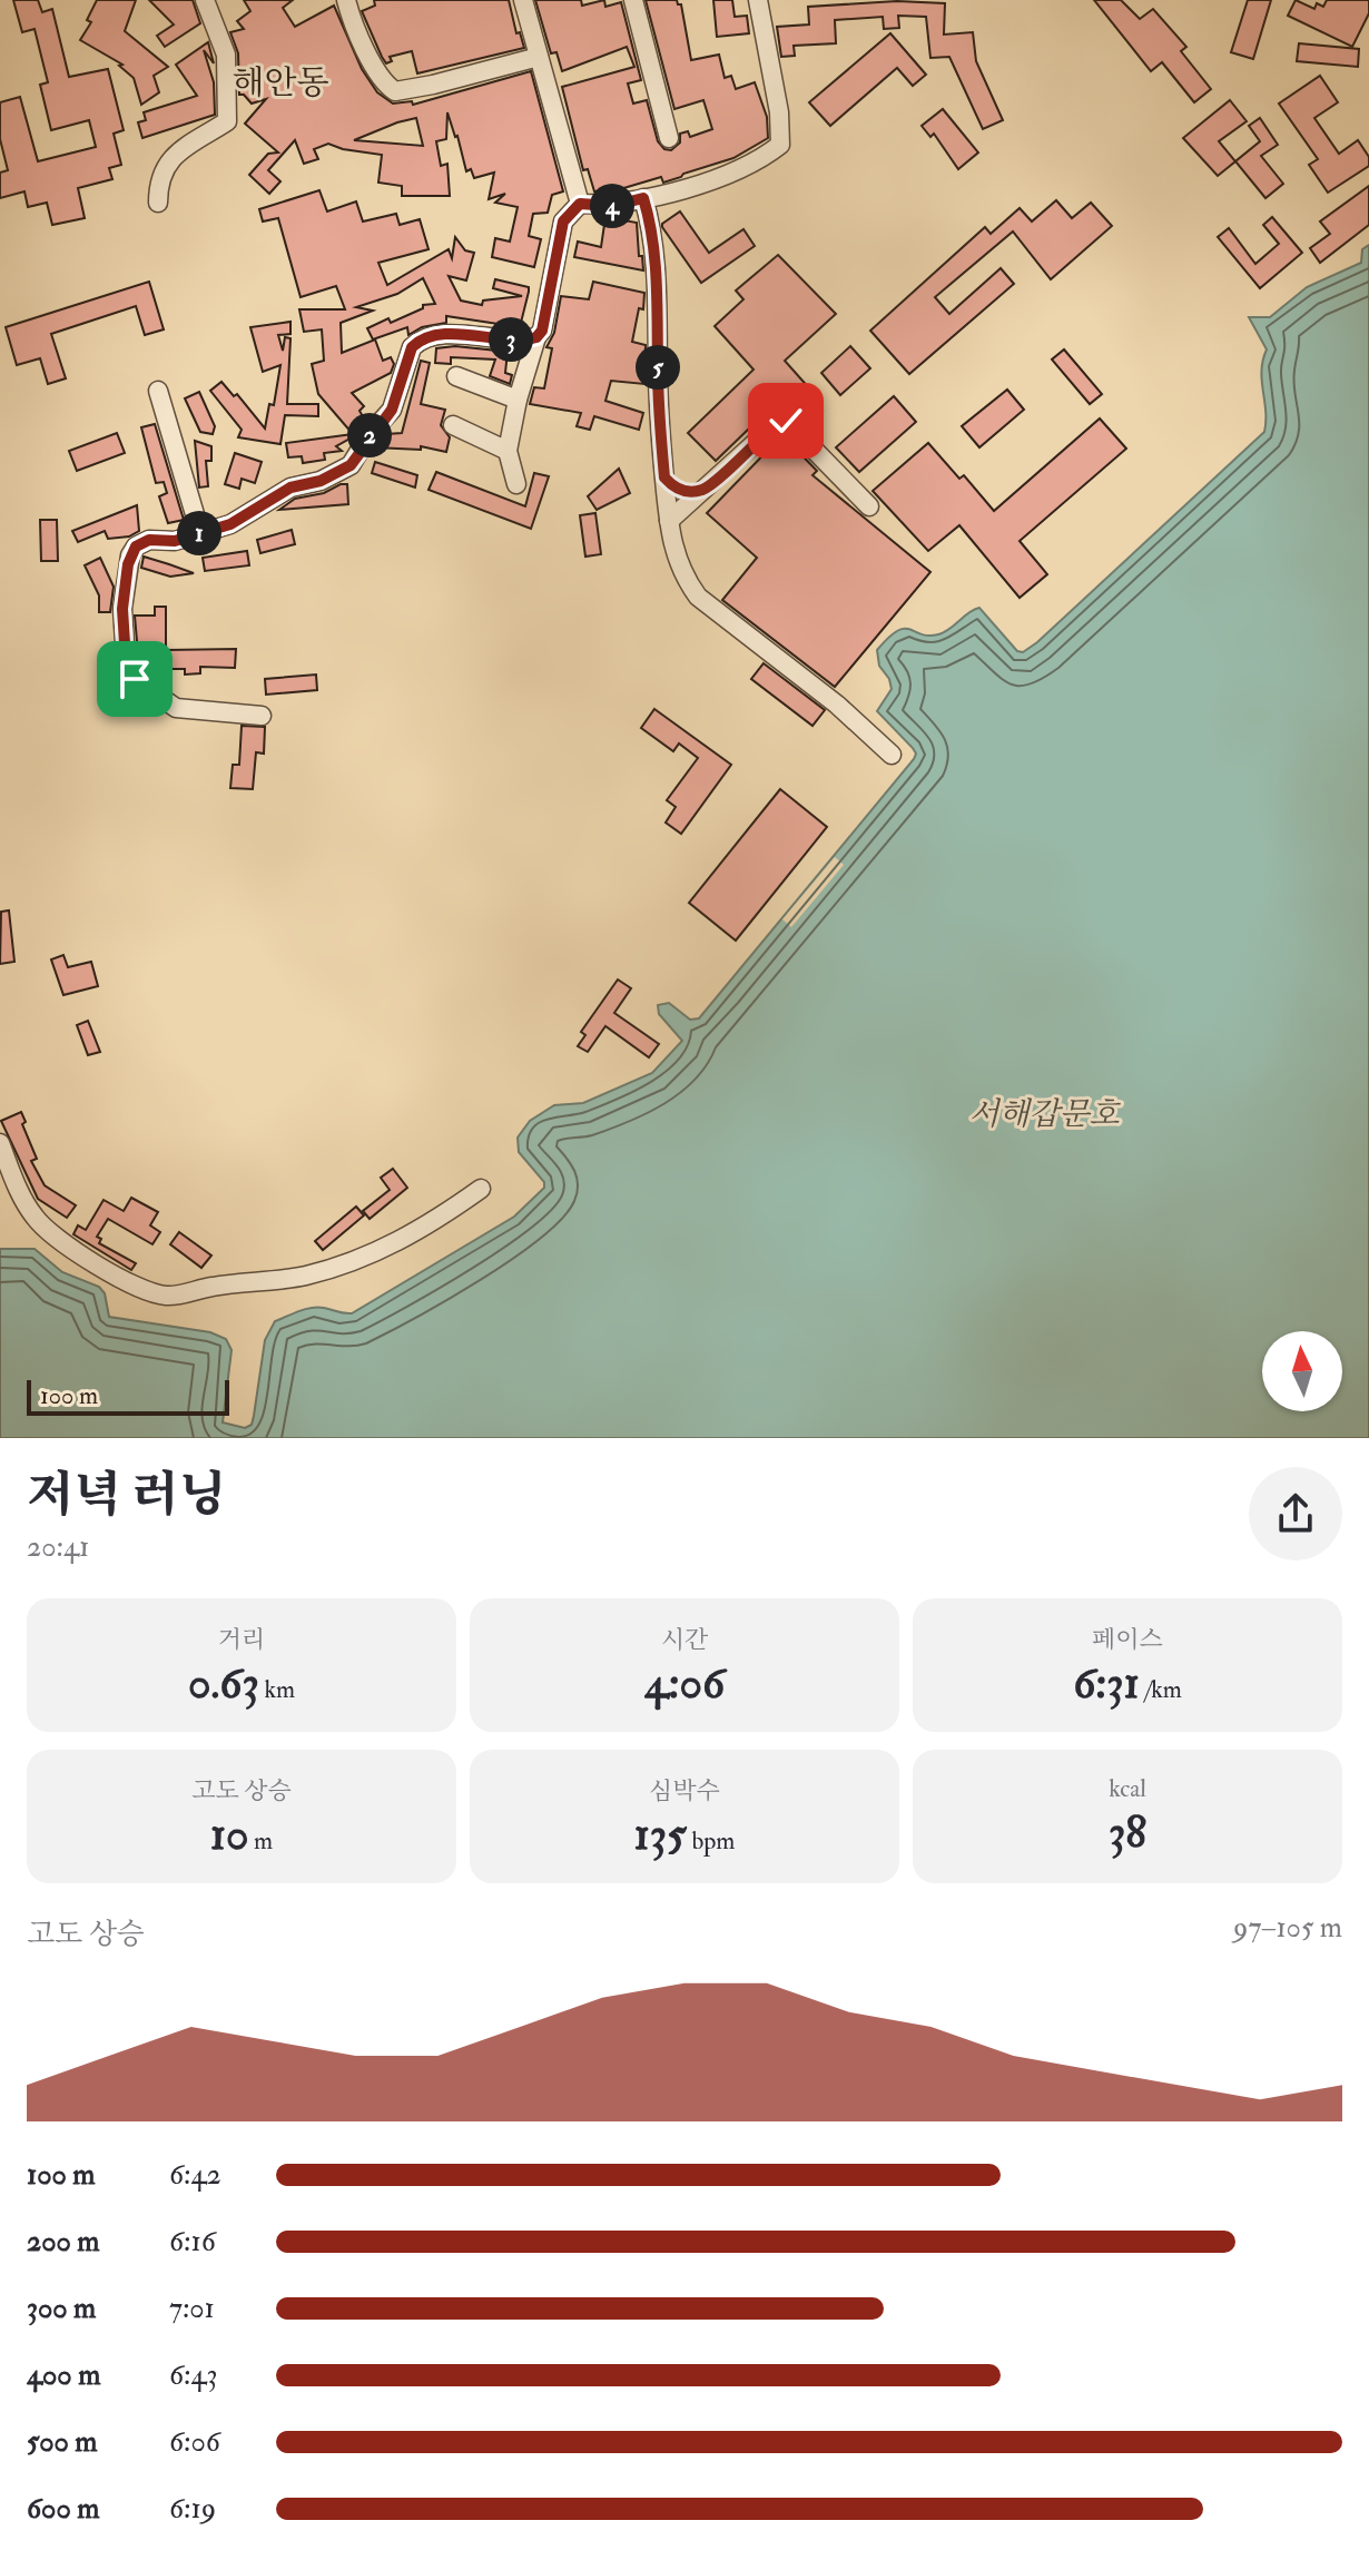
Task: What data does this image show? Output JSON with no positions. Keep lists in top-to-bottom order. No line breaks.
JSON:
{"districts":["해안동"],"water":["서해갑문호"],"scale_bar":"100 m","north":"top","page":{"pins":["4","3","5","2","1"],"scale":"100 m","heading":["저녁 러닝","20:41"],"stats":[["거리","0.63 km"],["시간","4:06"],["페이스","6:31 /km"],["고도 상승","10 m"],["심박수","135 bpm"],["kcal","38"]],"chart":["고도 상승","97–105 m"],"list":[{"name":"100 m","note":"6:42"},{"name":"200 m","note":"6:16"},{"name":"300 m","note":"7:01"},{"name":"400 m","note":"6:43"},{"name":"500 m","note":"6:06"},{"name":"600 m","note":"6:19"}]}}
